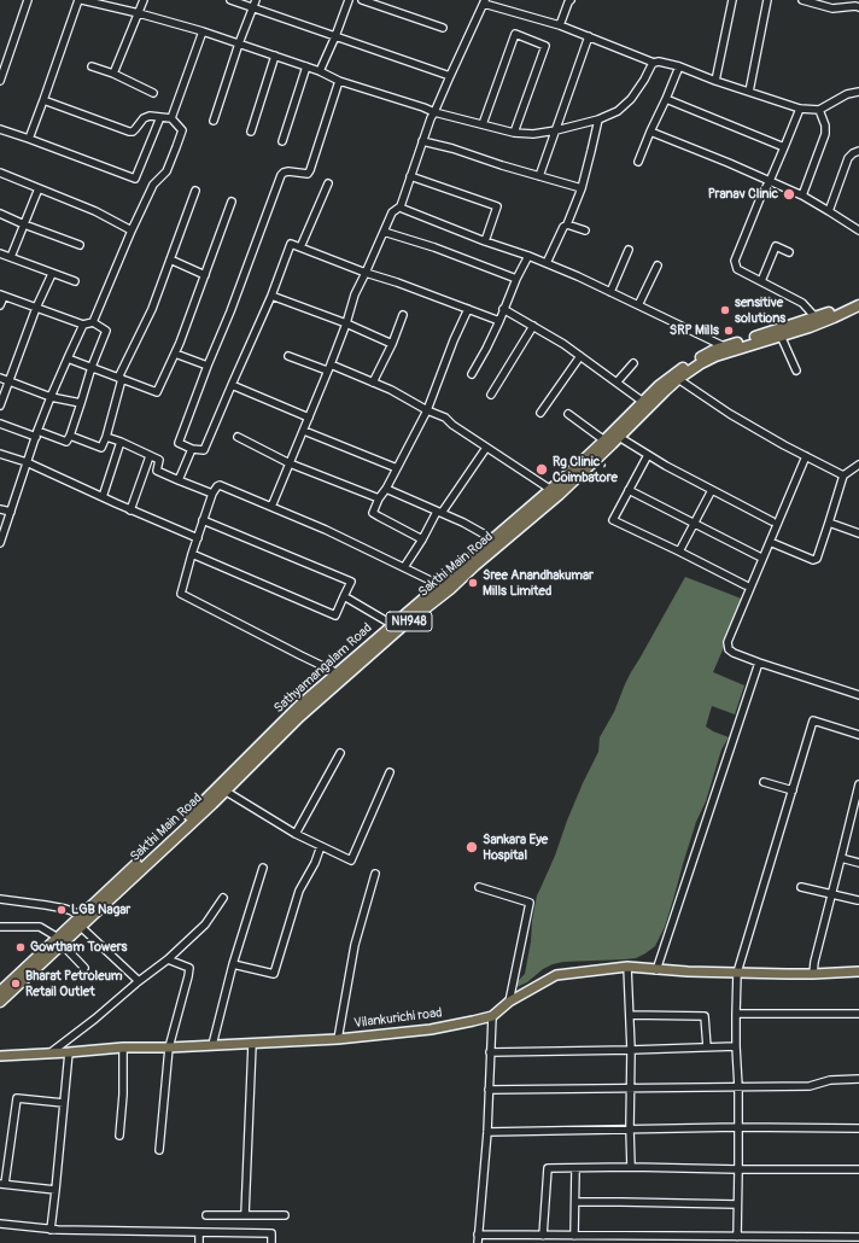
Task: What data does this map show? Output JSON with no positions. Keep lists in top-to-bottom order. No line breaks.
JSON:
{"streets":{"highway":["Sakthi Main Road","NH948","Sathyamangalam Road"],"main road":["Vilankurichi road"]},"crossings":[["Sakthi Main Road","Sathyamangalam Road"]],"places":["Pranav Clinic","sensitive solutions","SRP Mills","Rg Clinic , Coimbatore","Sree Anandhakumar Mills Limited","Sankara Eye Hospital","LGB Nagar","Gowtham Towers","Bharat Petroleum Retail Outlet"]}
